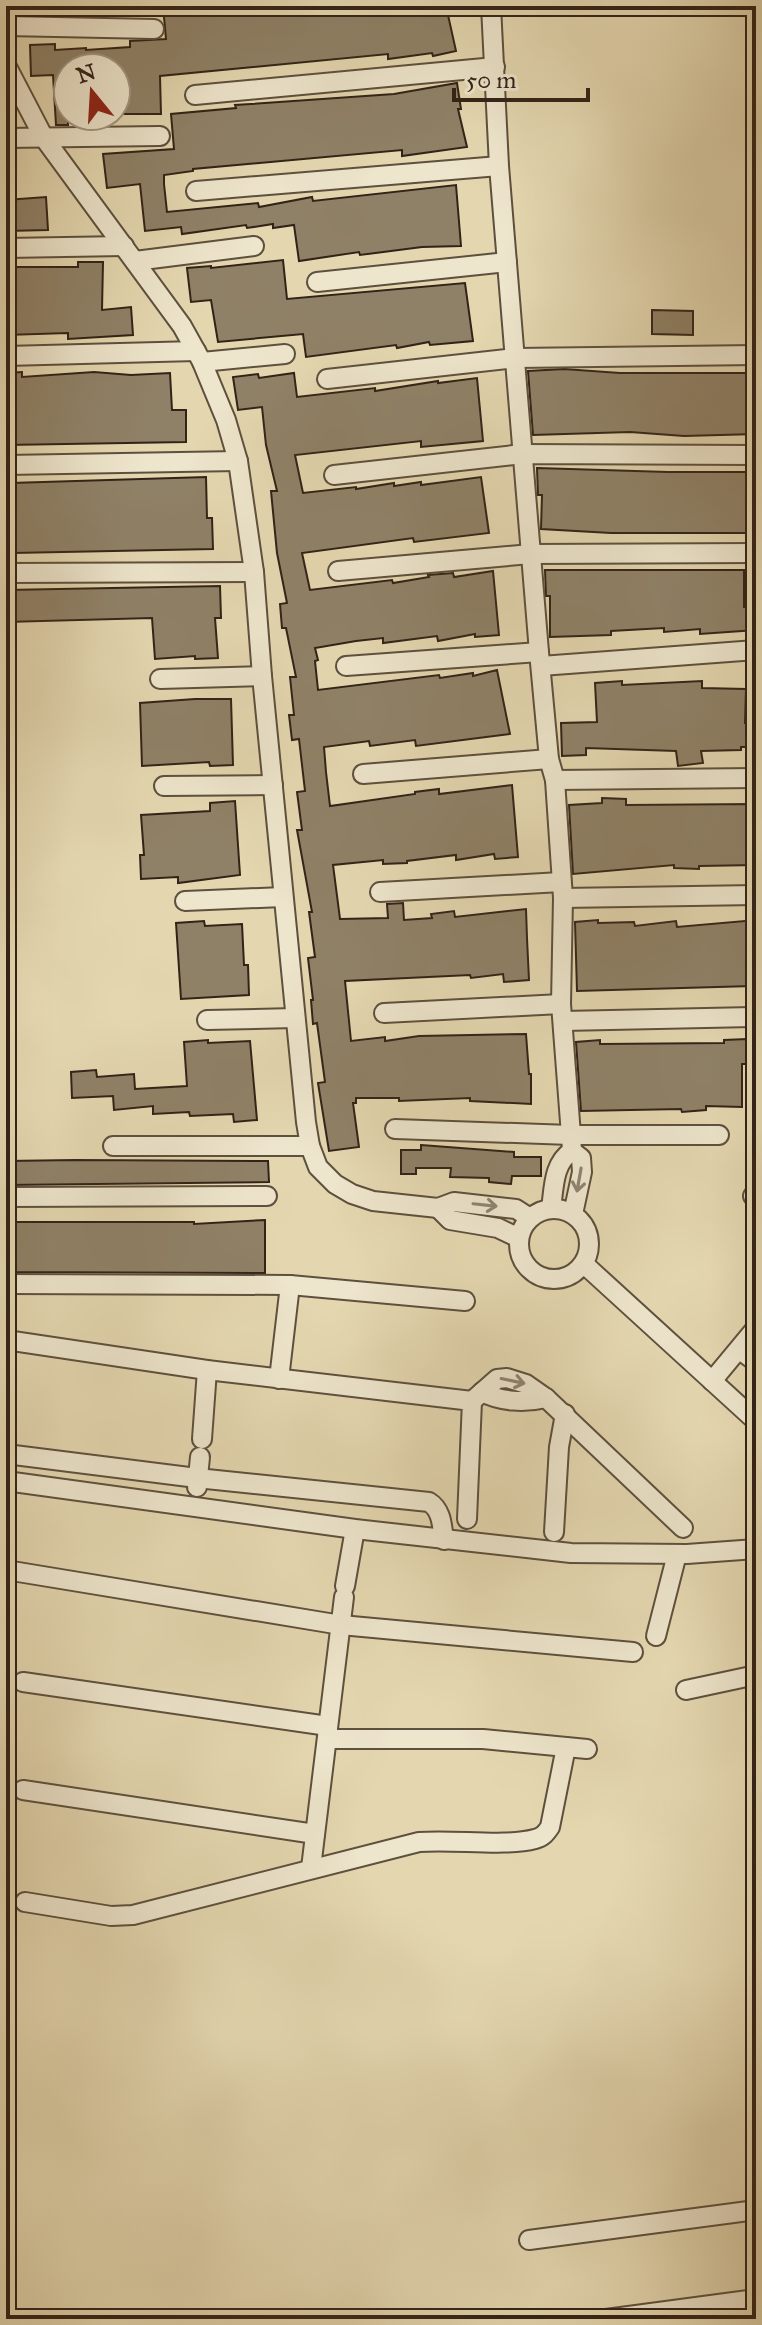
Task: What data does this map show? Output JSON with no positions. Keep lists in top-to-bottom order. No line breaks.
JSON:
{"scale_bar":"50 m","north":"top"}
